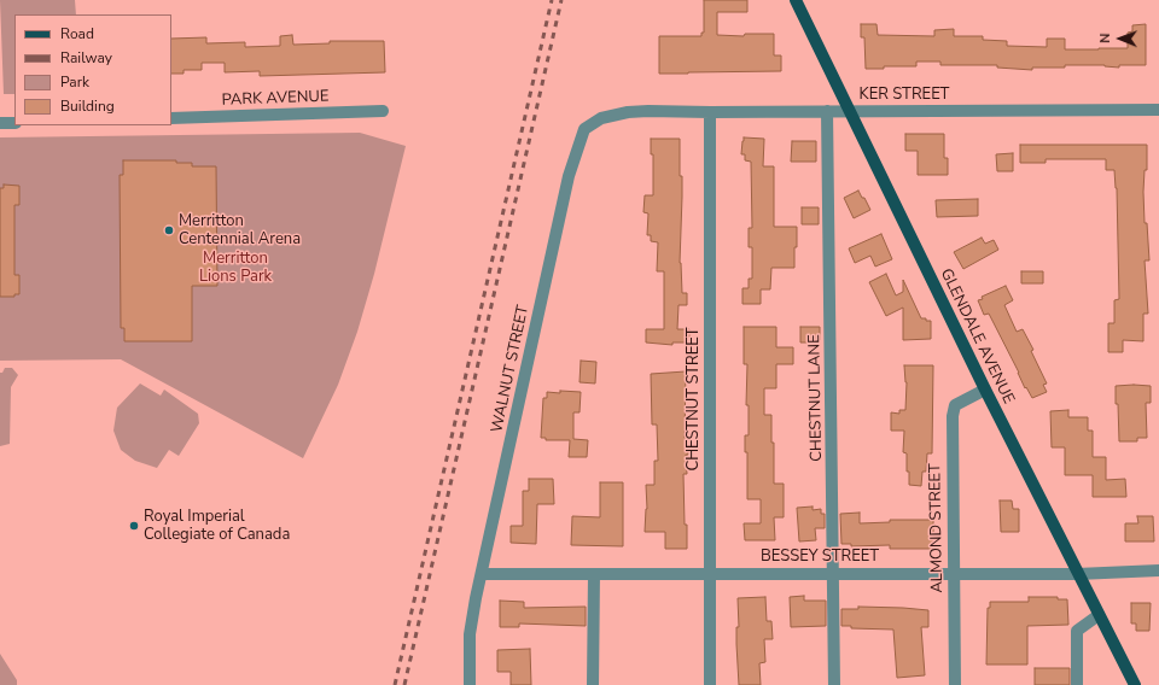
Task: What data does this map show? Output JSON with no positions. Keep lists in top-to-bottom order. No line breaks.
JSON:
{"streets":{"main road":["GLENDALE AVENUE"],"street":["KER STREET","PARK AVENUE","WALNUT STREET","CHESTNUT LANE","CHESTNUT STREET","ALMOND STREET","BESSEY STREET"]},"crossings":[["KER STREET","GLENDALE AVENUE"],["KER STREET","WALNUT STREET"],["KER STREET","CHESTNUT LANE"],["KER STREET","CHESTNUT STREET"],["GLENDALE AVENUE","ALMOND STREET"],["GLENDALE AVENUE","BESSEY STREET"],["WALNUT STREET","BESSEY STREET"],["CHESTNUT LANE","BESSEY STREET"],["CHESTNUT STREET","BESSEY STREET"],["ALMOND STREET","BESSEY STREET"]],"parks":["Merritton Lions Park"],"places":["Merritton Centennial Arena","Royal Imperial Collegiate of Canada"],"legend":["Road","Railway","Park","Building"],"north":"left"}
